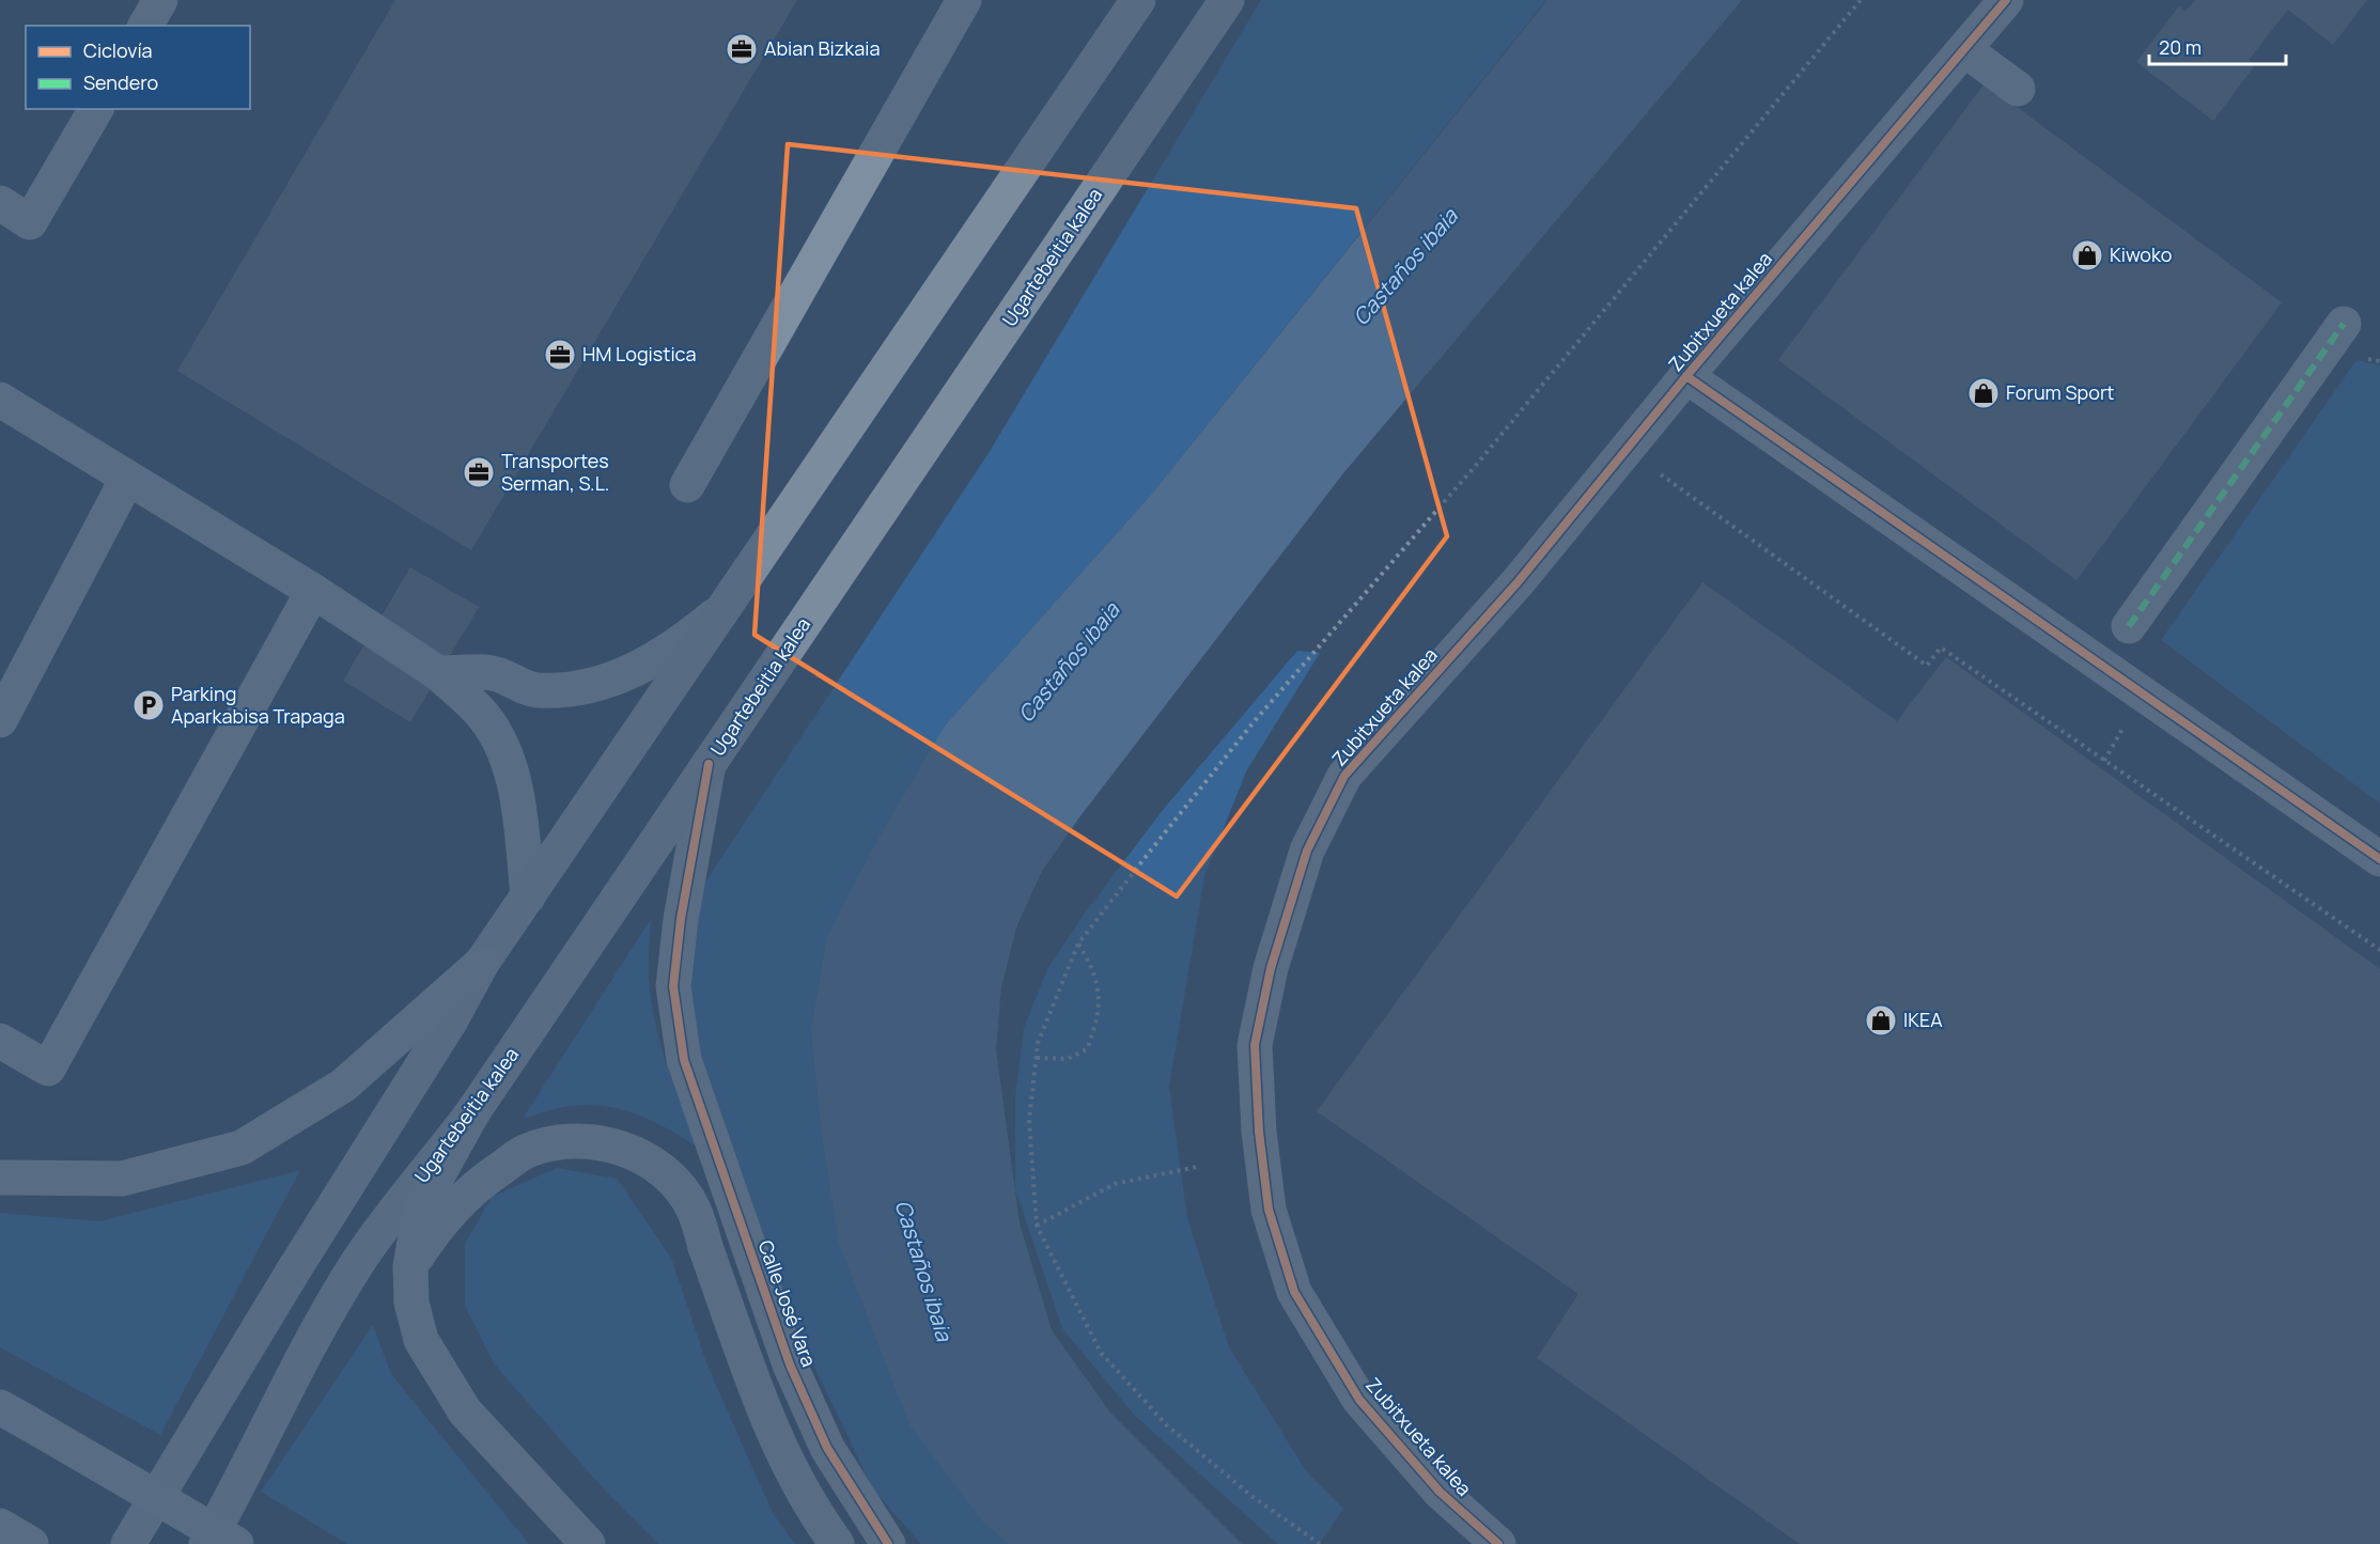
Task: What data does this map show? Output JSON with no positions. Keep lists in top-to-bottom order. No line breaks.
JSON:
{"streets":{"main road":["Ugartebeitia kalea"],"street":["Zubitxueta kalea","Calle José Vara"]},"crossings":[["Ugartebeitia kalea","Calle José Vara"]],"water":["Castaños ibaia"],"places":{"office":["Abian Bizkaia","HM Logistica","Transportes Serman, S.L."],"shop":["Kiwoko","Forum Sport","IKEA"],"parking":["Parking Aparkabisa Trapaga"]},"legend":["Ciclovía","Sendero"],"scale_bar":"20 m"}
